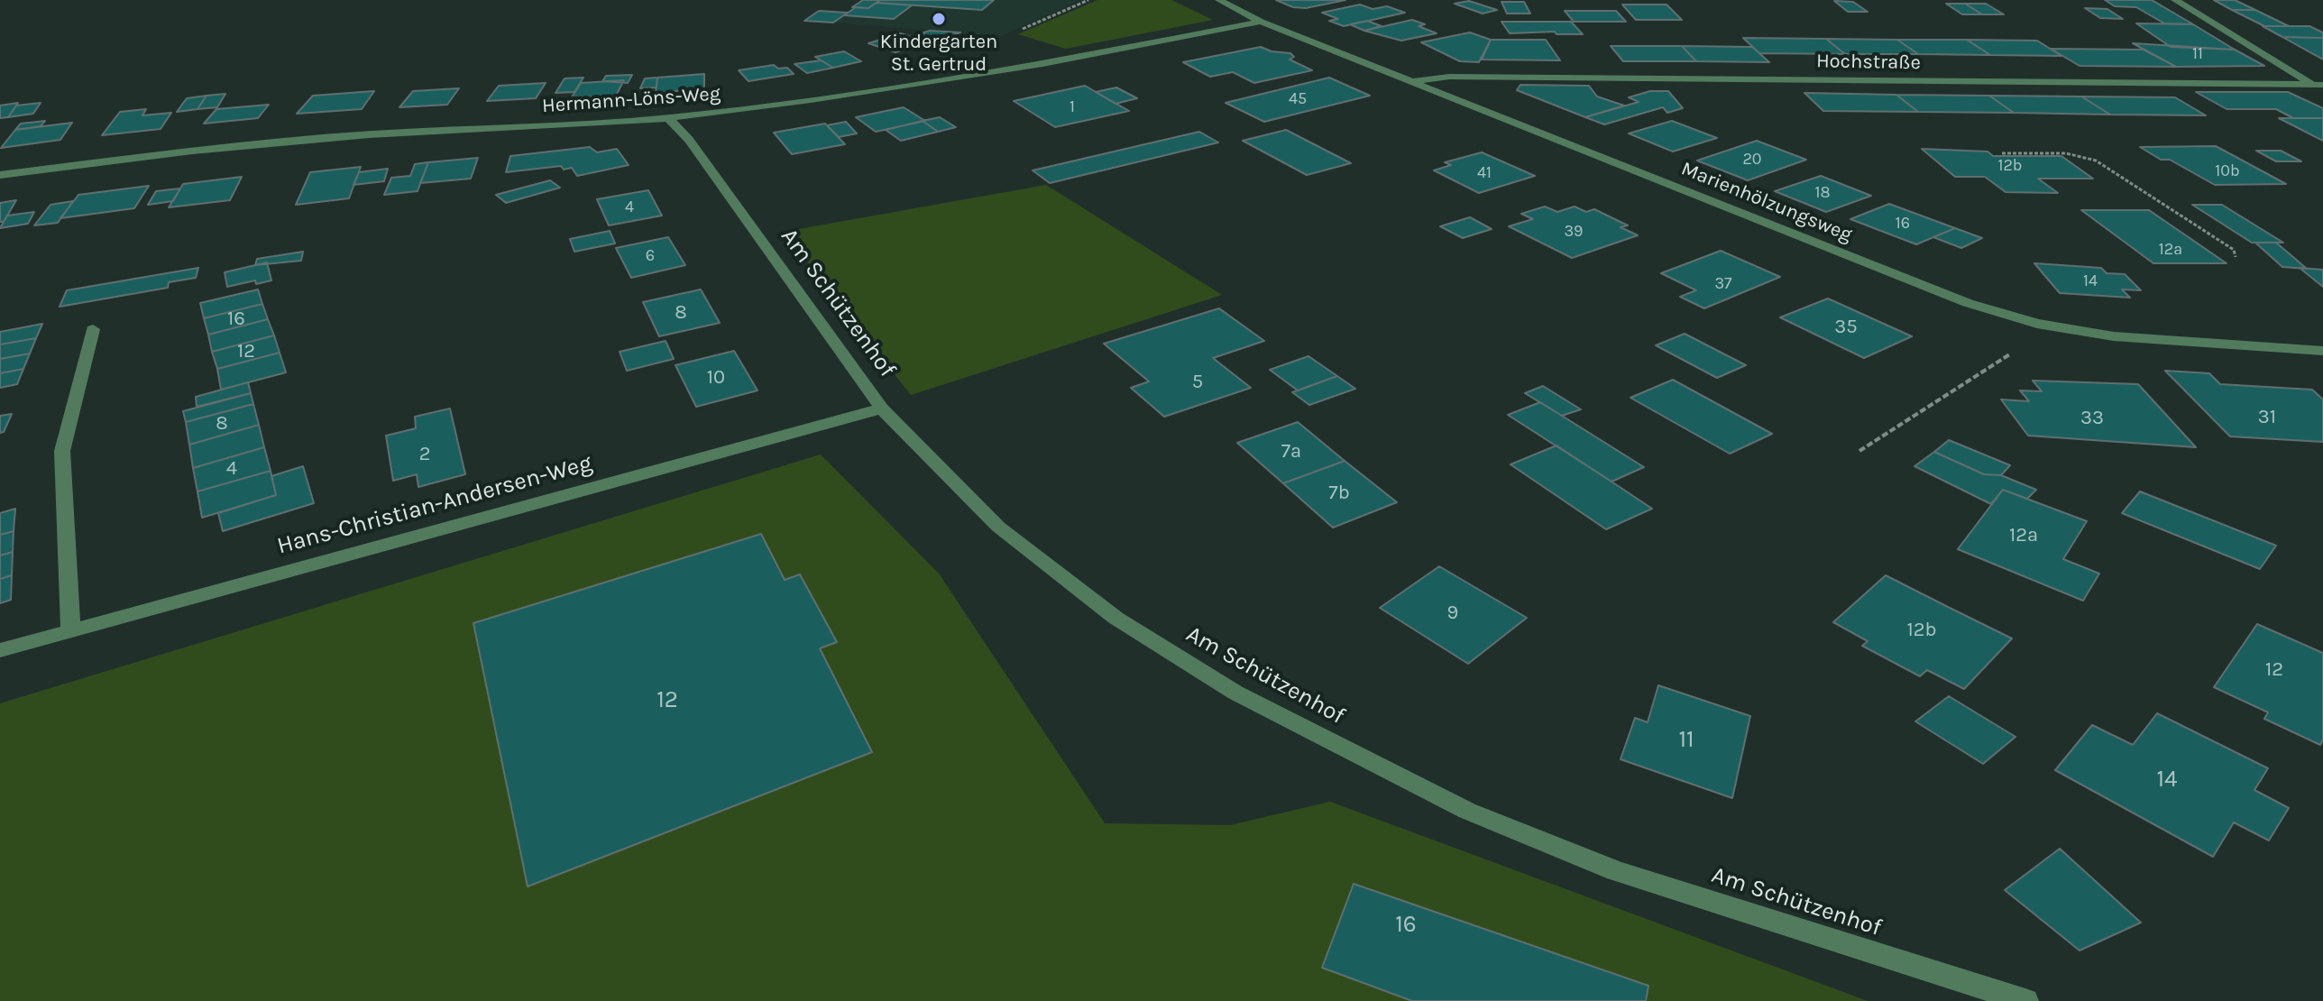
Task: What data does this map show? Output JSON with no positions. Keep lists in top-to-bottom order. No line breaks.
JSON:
{"streets":{"street":["Hochstraße","Hermann-Löns-Weg","Marienhölzungsweg","Am Schützenhof","Hans-Christian-Andersen-Weg"]},"crossings":[["Hochstraße","Marienhölzungsweg"],["Hermann-Löns-Weg","Marienhölzungsweg"],["Hermann-Löns-Weg","Am Schützenhof"],["Am Schützenhof","Hans-Christian-Andersen-Weg"]],"places":["Kindergarten St. Gertrud"],"house_numbers":["11","45","1","20","12b","10b","41","18","4","16","39","12a","6","14","37","8","16","35","12","10","5","31","33","8","7a","2","4","7b","12a","9","12b","12","12","11","14","16"]}
